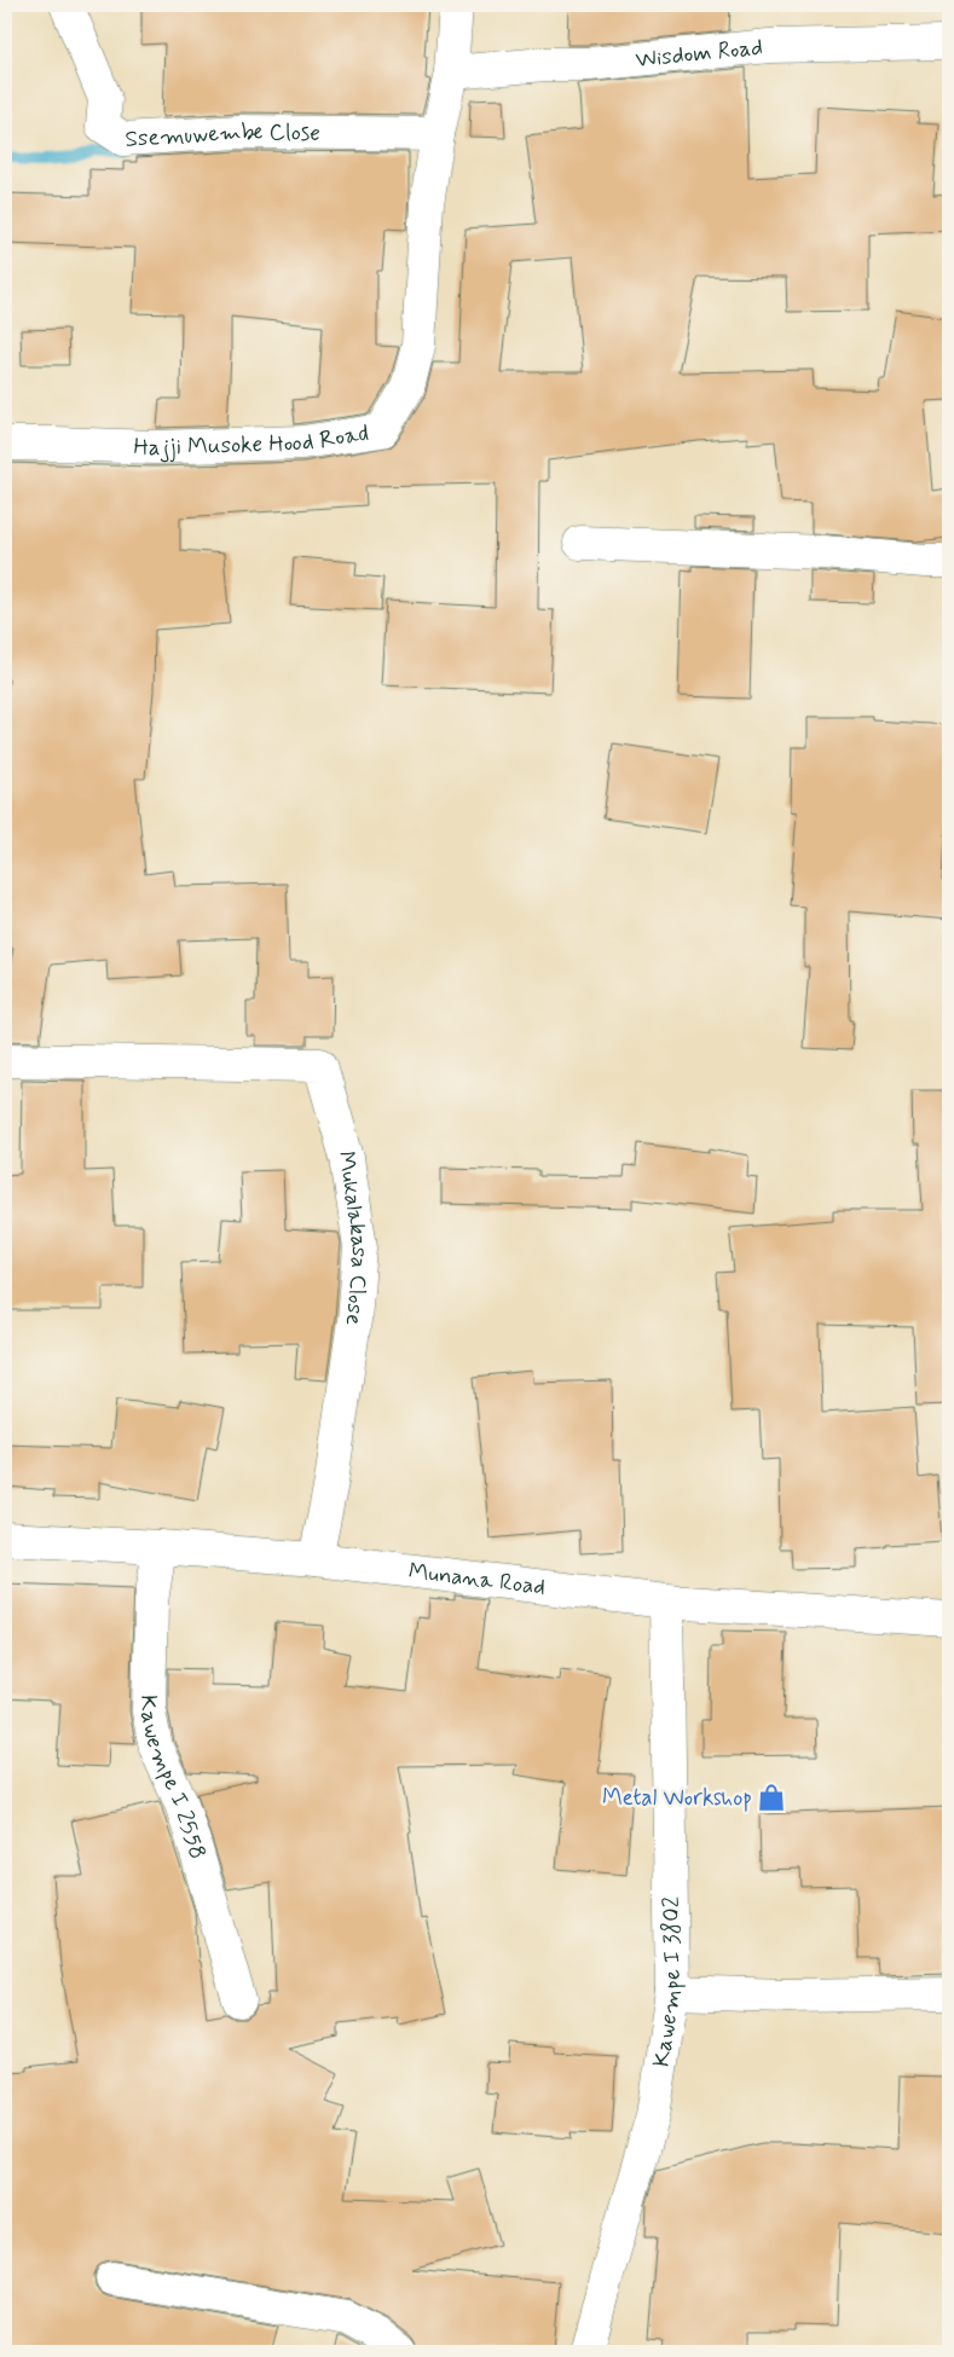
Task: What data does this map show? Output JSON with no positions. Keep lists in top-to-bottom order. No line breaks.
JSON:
{"streets":{"street":["Wisdom Road","Ssemuwembe Close","Hajji Musoke Hood Road","Mukalakasa Close","Munana Road","Kawempe I 2558","Kawempe I 3802"]},"crossings":[["Wisdom Road","Hajji Musoke Hood Road"],["Ssemuwembe Close","Hajji Musoke Hood Road"],["Mukalakasa Close","Munana Road"],["Munana Road","Kawempe I 2558"],["Munana Road","Kawempe I 3802"]],"places":{"shop":["Metal Workshop"]}}
